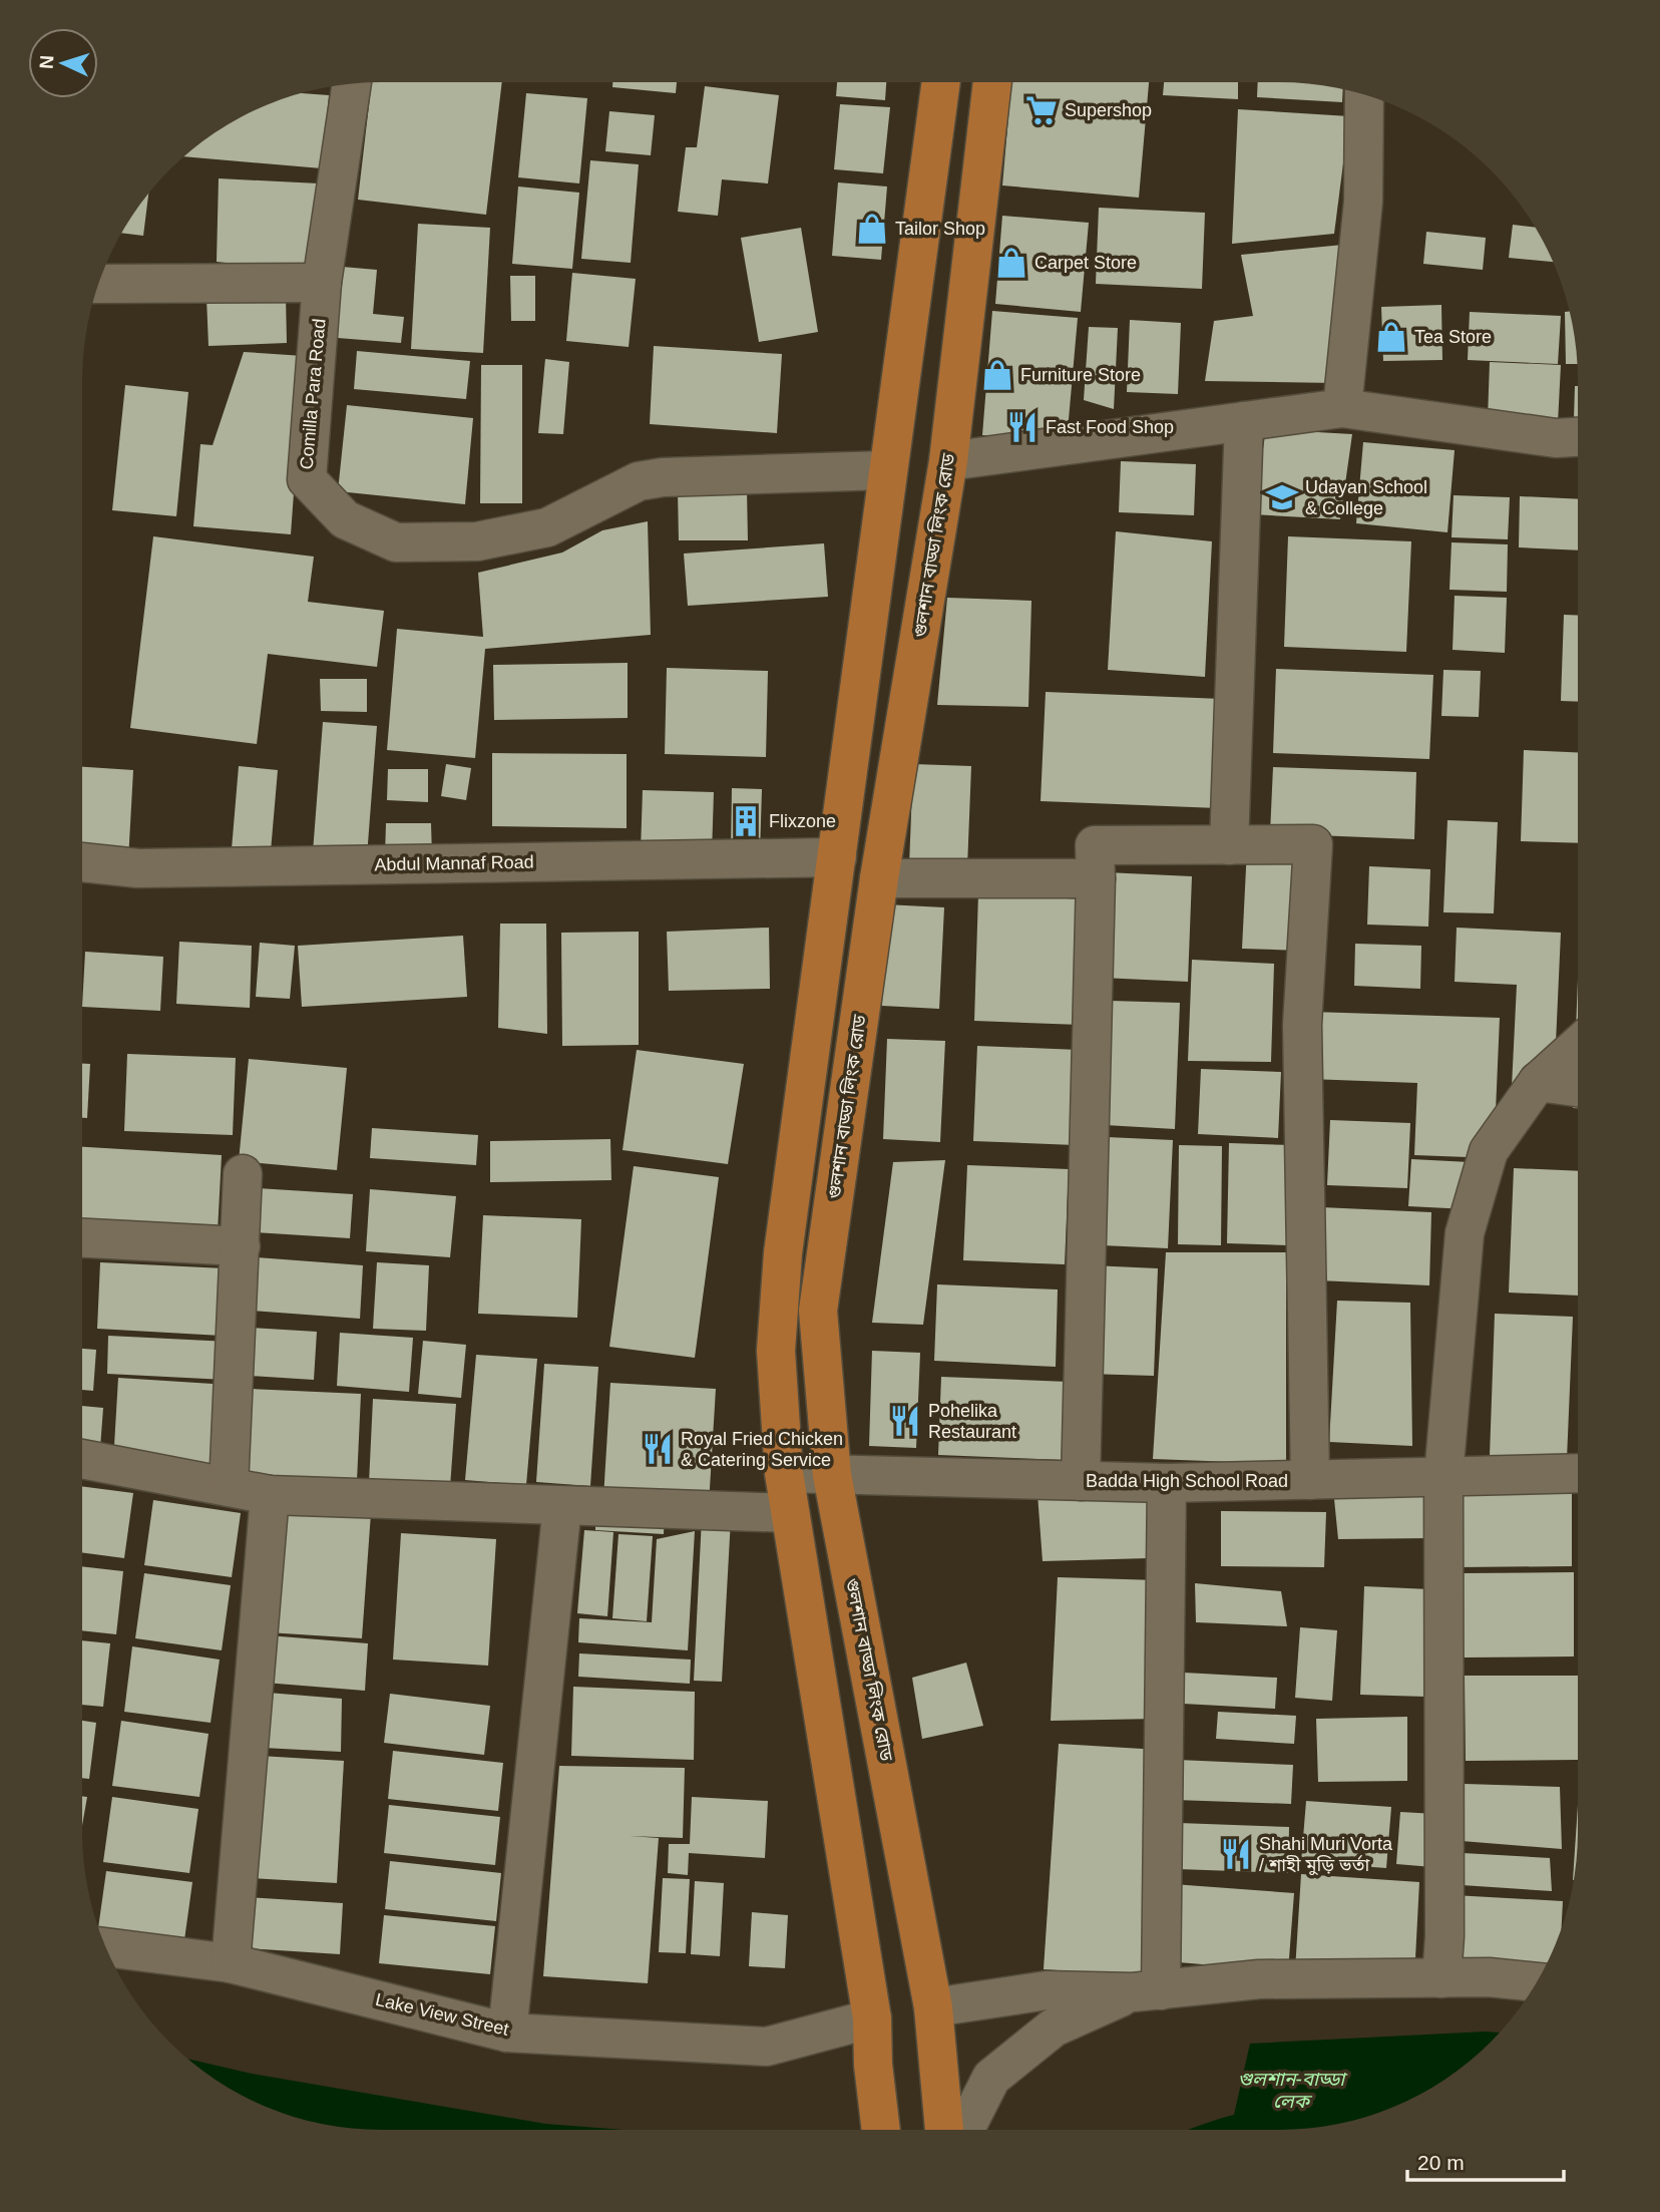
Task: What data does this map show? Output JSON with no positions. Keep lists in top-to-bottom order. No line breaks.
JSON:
{"streets":{"main road":["গুলশান বাড্ডা লিংক রোড"],"street":["Comilla Para Road","Abdul Mannaf Road","Badda High School Road","Lake View Street"]},"crossings":[["গুলশান বাড্ডা লিংক রোড","Badda High School Road"]],"water":["গুলশান-বাড্ডা লেক"],"places":{"supermarket":["Supershop"],"shop":["Tailor Shop","Carpet Store","Tea Store","Furniture Store"],"restaurant":["Fast Food Shop","Pohelika Restaurant","Royal Fried Chicken & Catering Service","Shahi Muri Vorta / শাহী মুড়ি ভর্তা"],"school or university":["Udayan School & College"],"building":["Flixzone"]},"scale_bar":"20 m","north":"left"}
